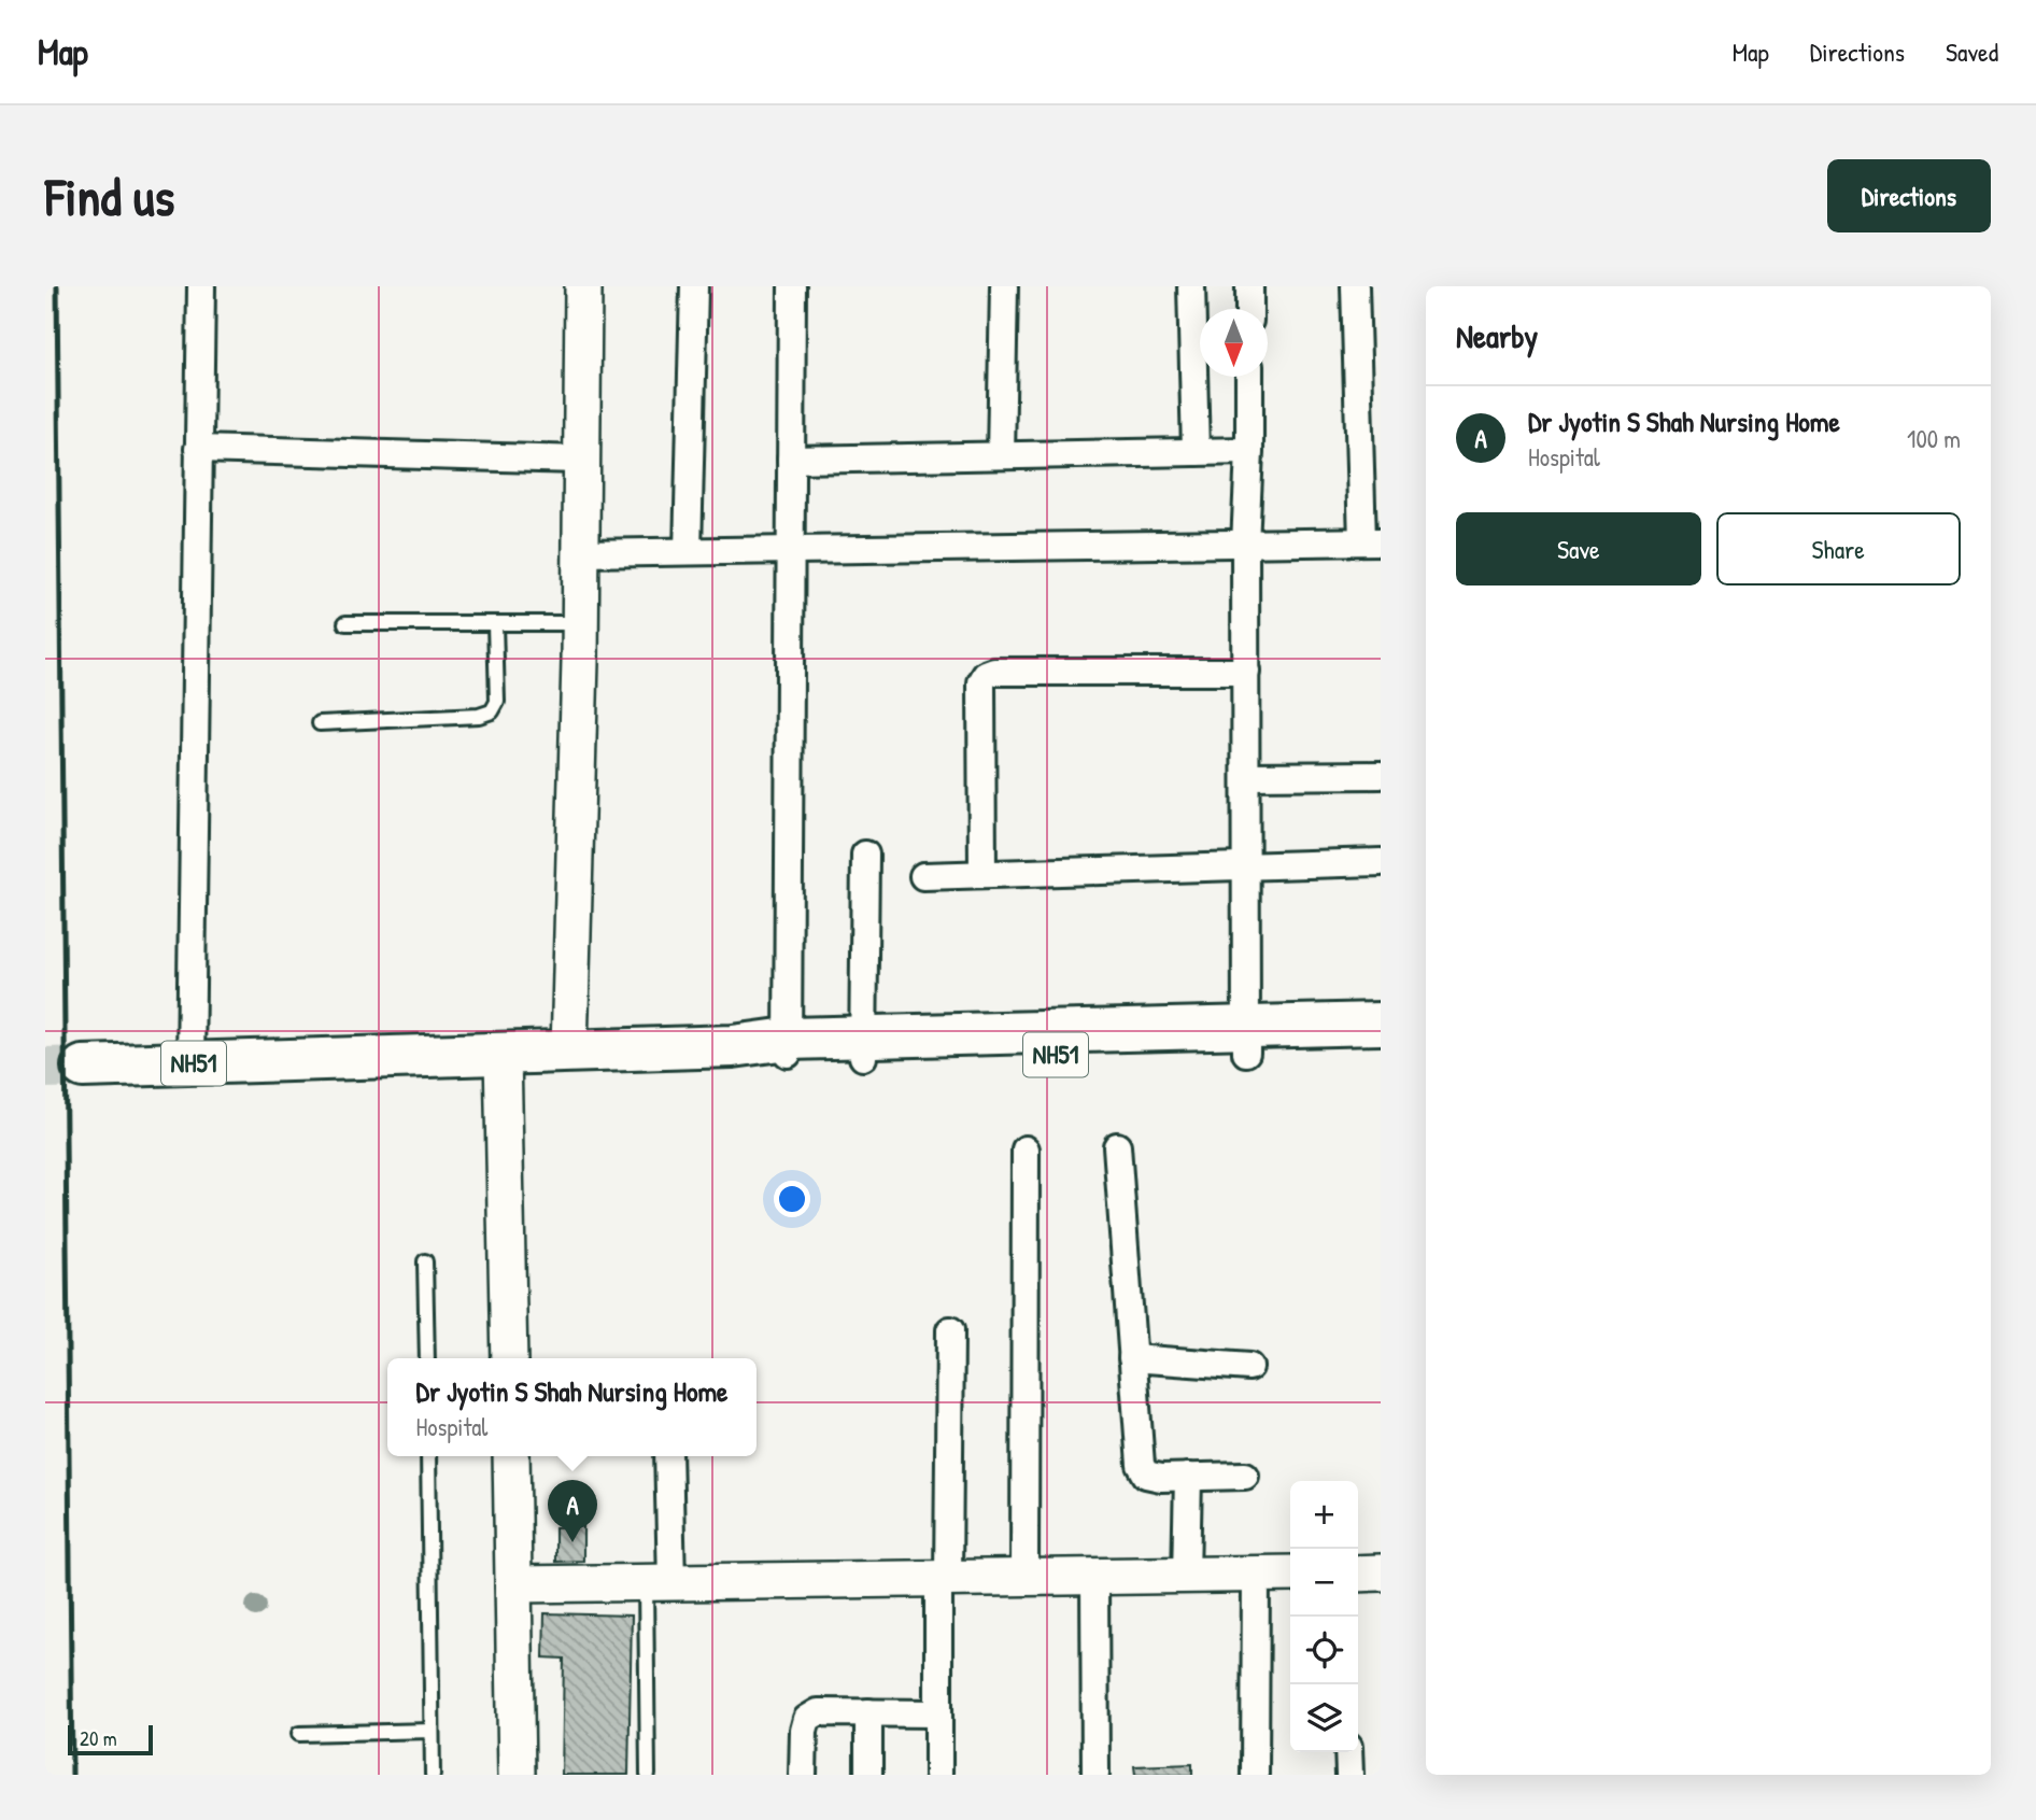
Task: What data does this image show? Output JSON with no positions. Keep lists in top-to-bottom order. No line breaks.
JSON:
{"streets":{"highway":["NH51"]},"scale_bar":"20 m","north":"bottom","page":{"header":"Map","nav":["Map","Directions","Saved"],"buttons":["Directions",["Save","Share"]],"title":"Find us","heading":"Nearby","list":[{"mark":"A","name":"Dr Jyotin S Shah Nursing Home","note":"Hospital","value":"100 m"}],"popup":["Dr Jyotin S Shah Nursing Home","Hospital"],"pins":"A","map_buttons":["+","−"],"scale":"20 m"}}
